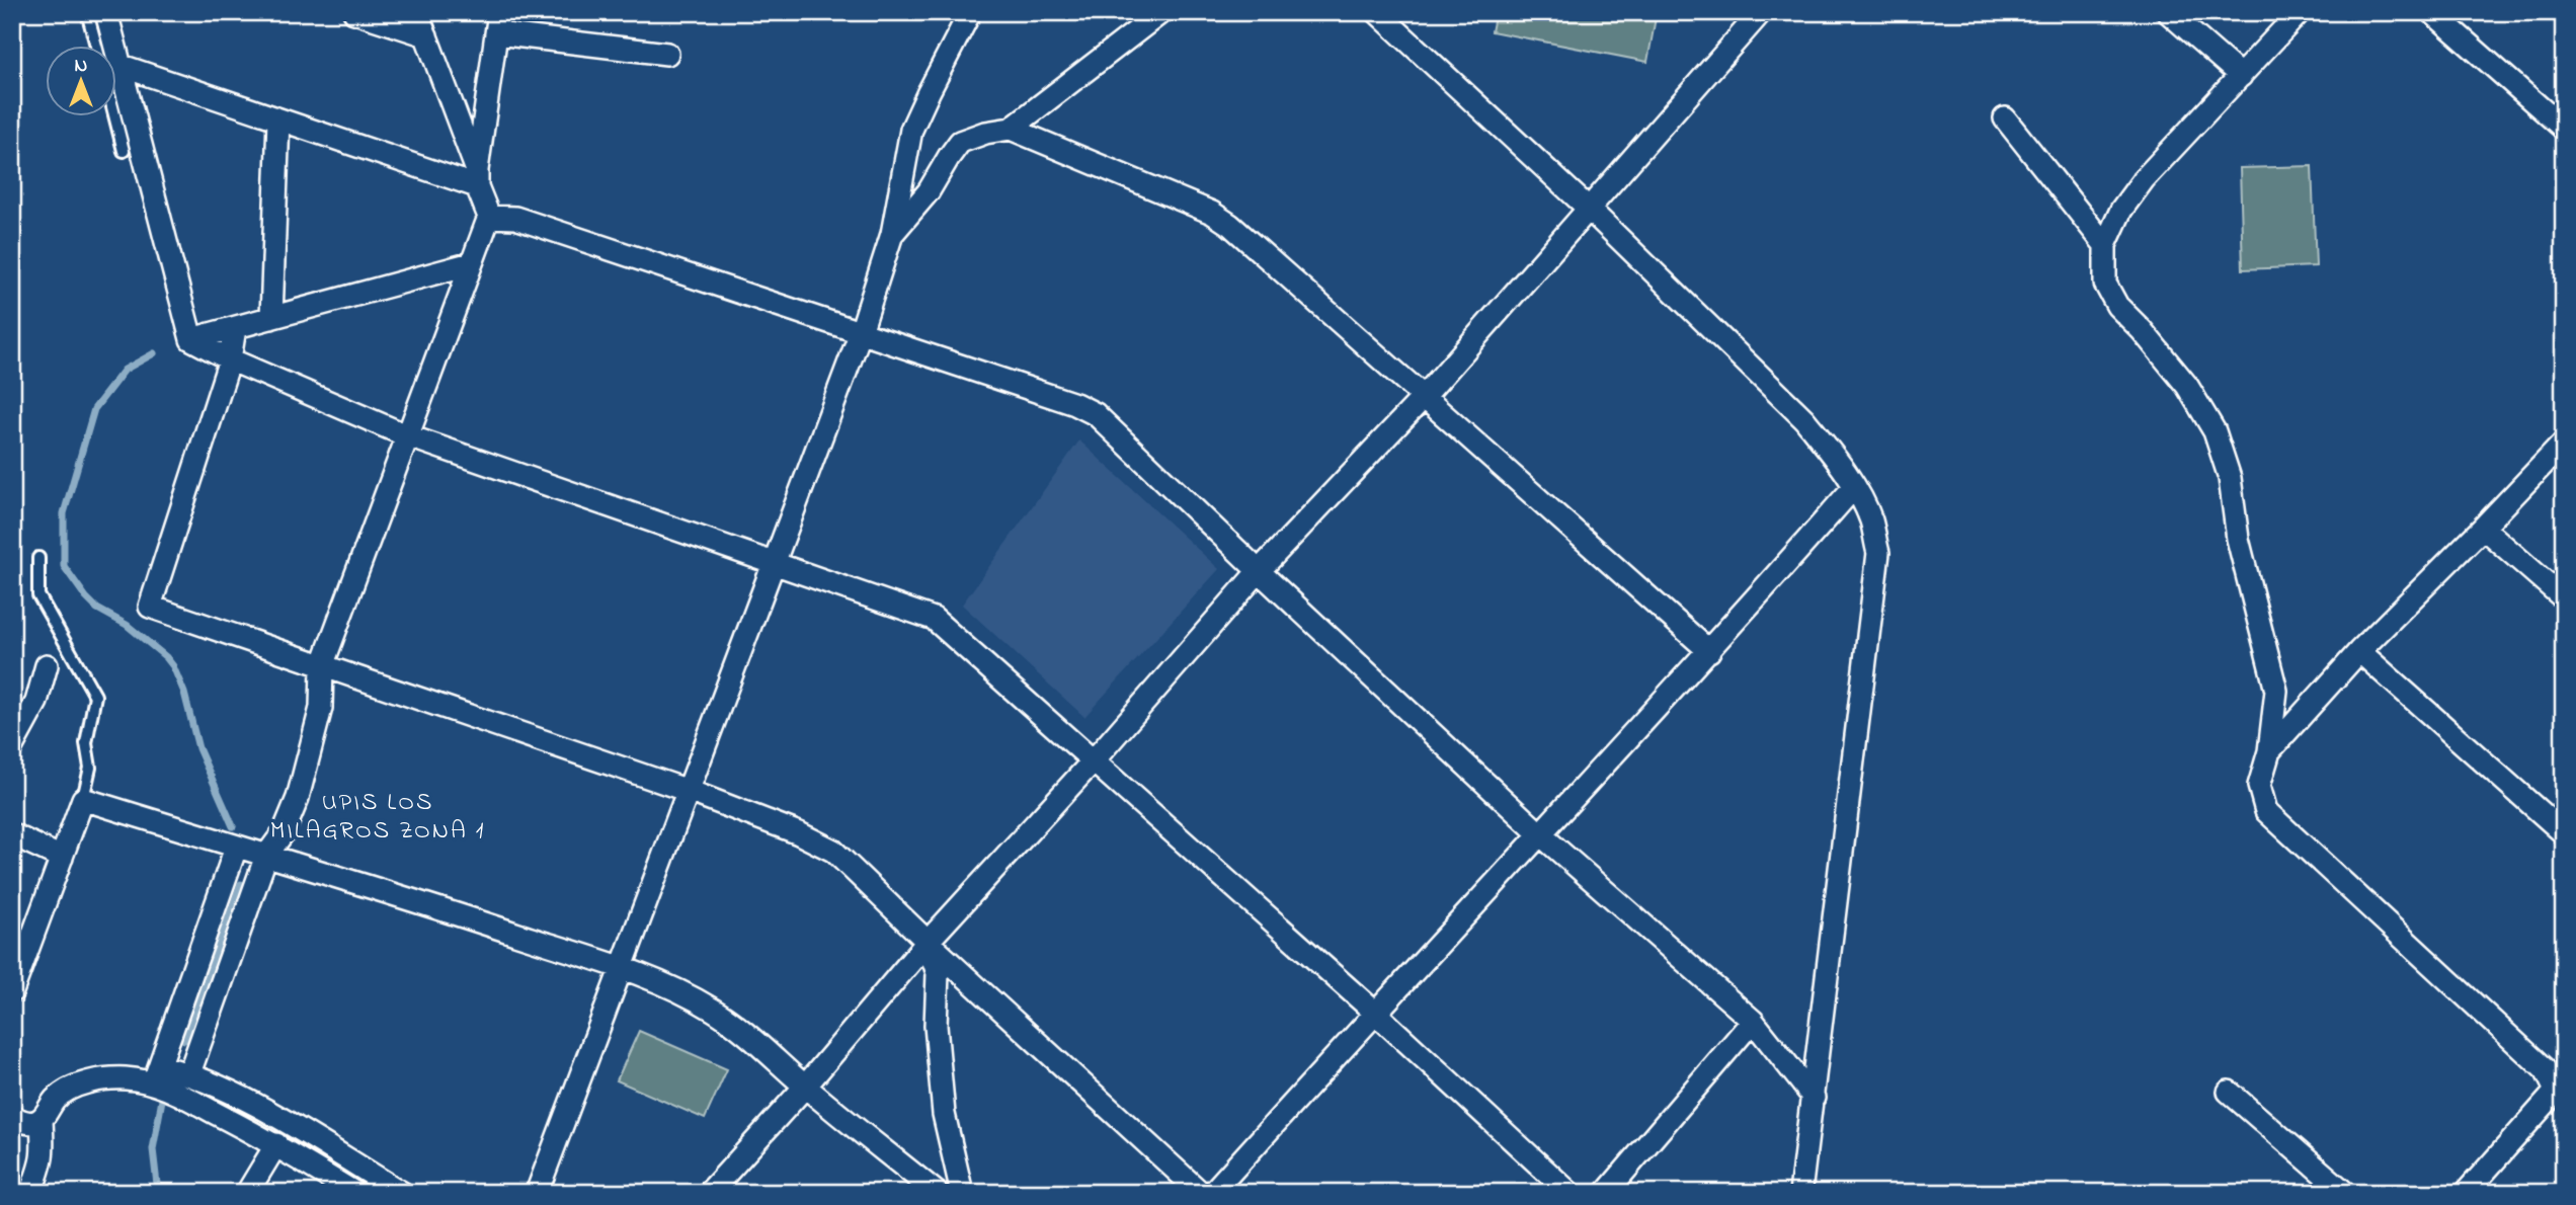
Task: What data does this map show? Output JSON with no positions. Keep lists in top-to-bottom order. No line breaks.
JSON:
{"districts":["UPIS LOS MILAGROS ZONA 1"],"north":"top"}
